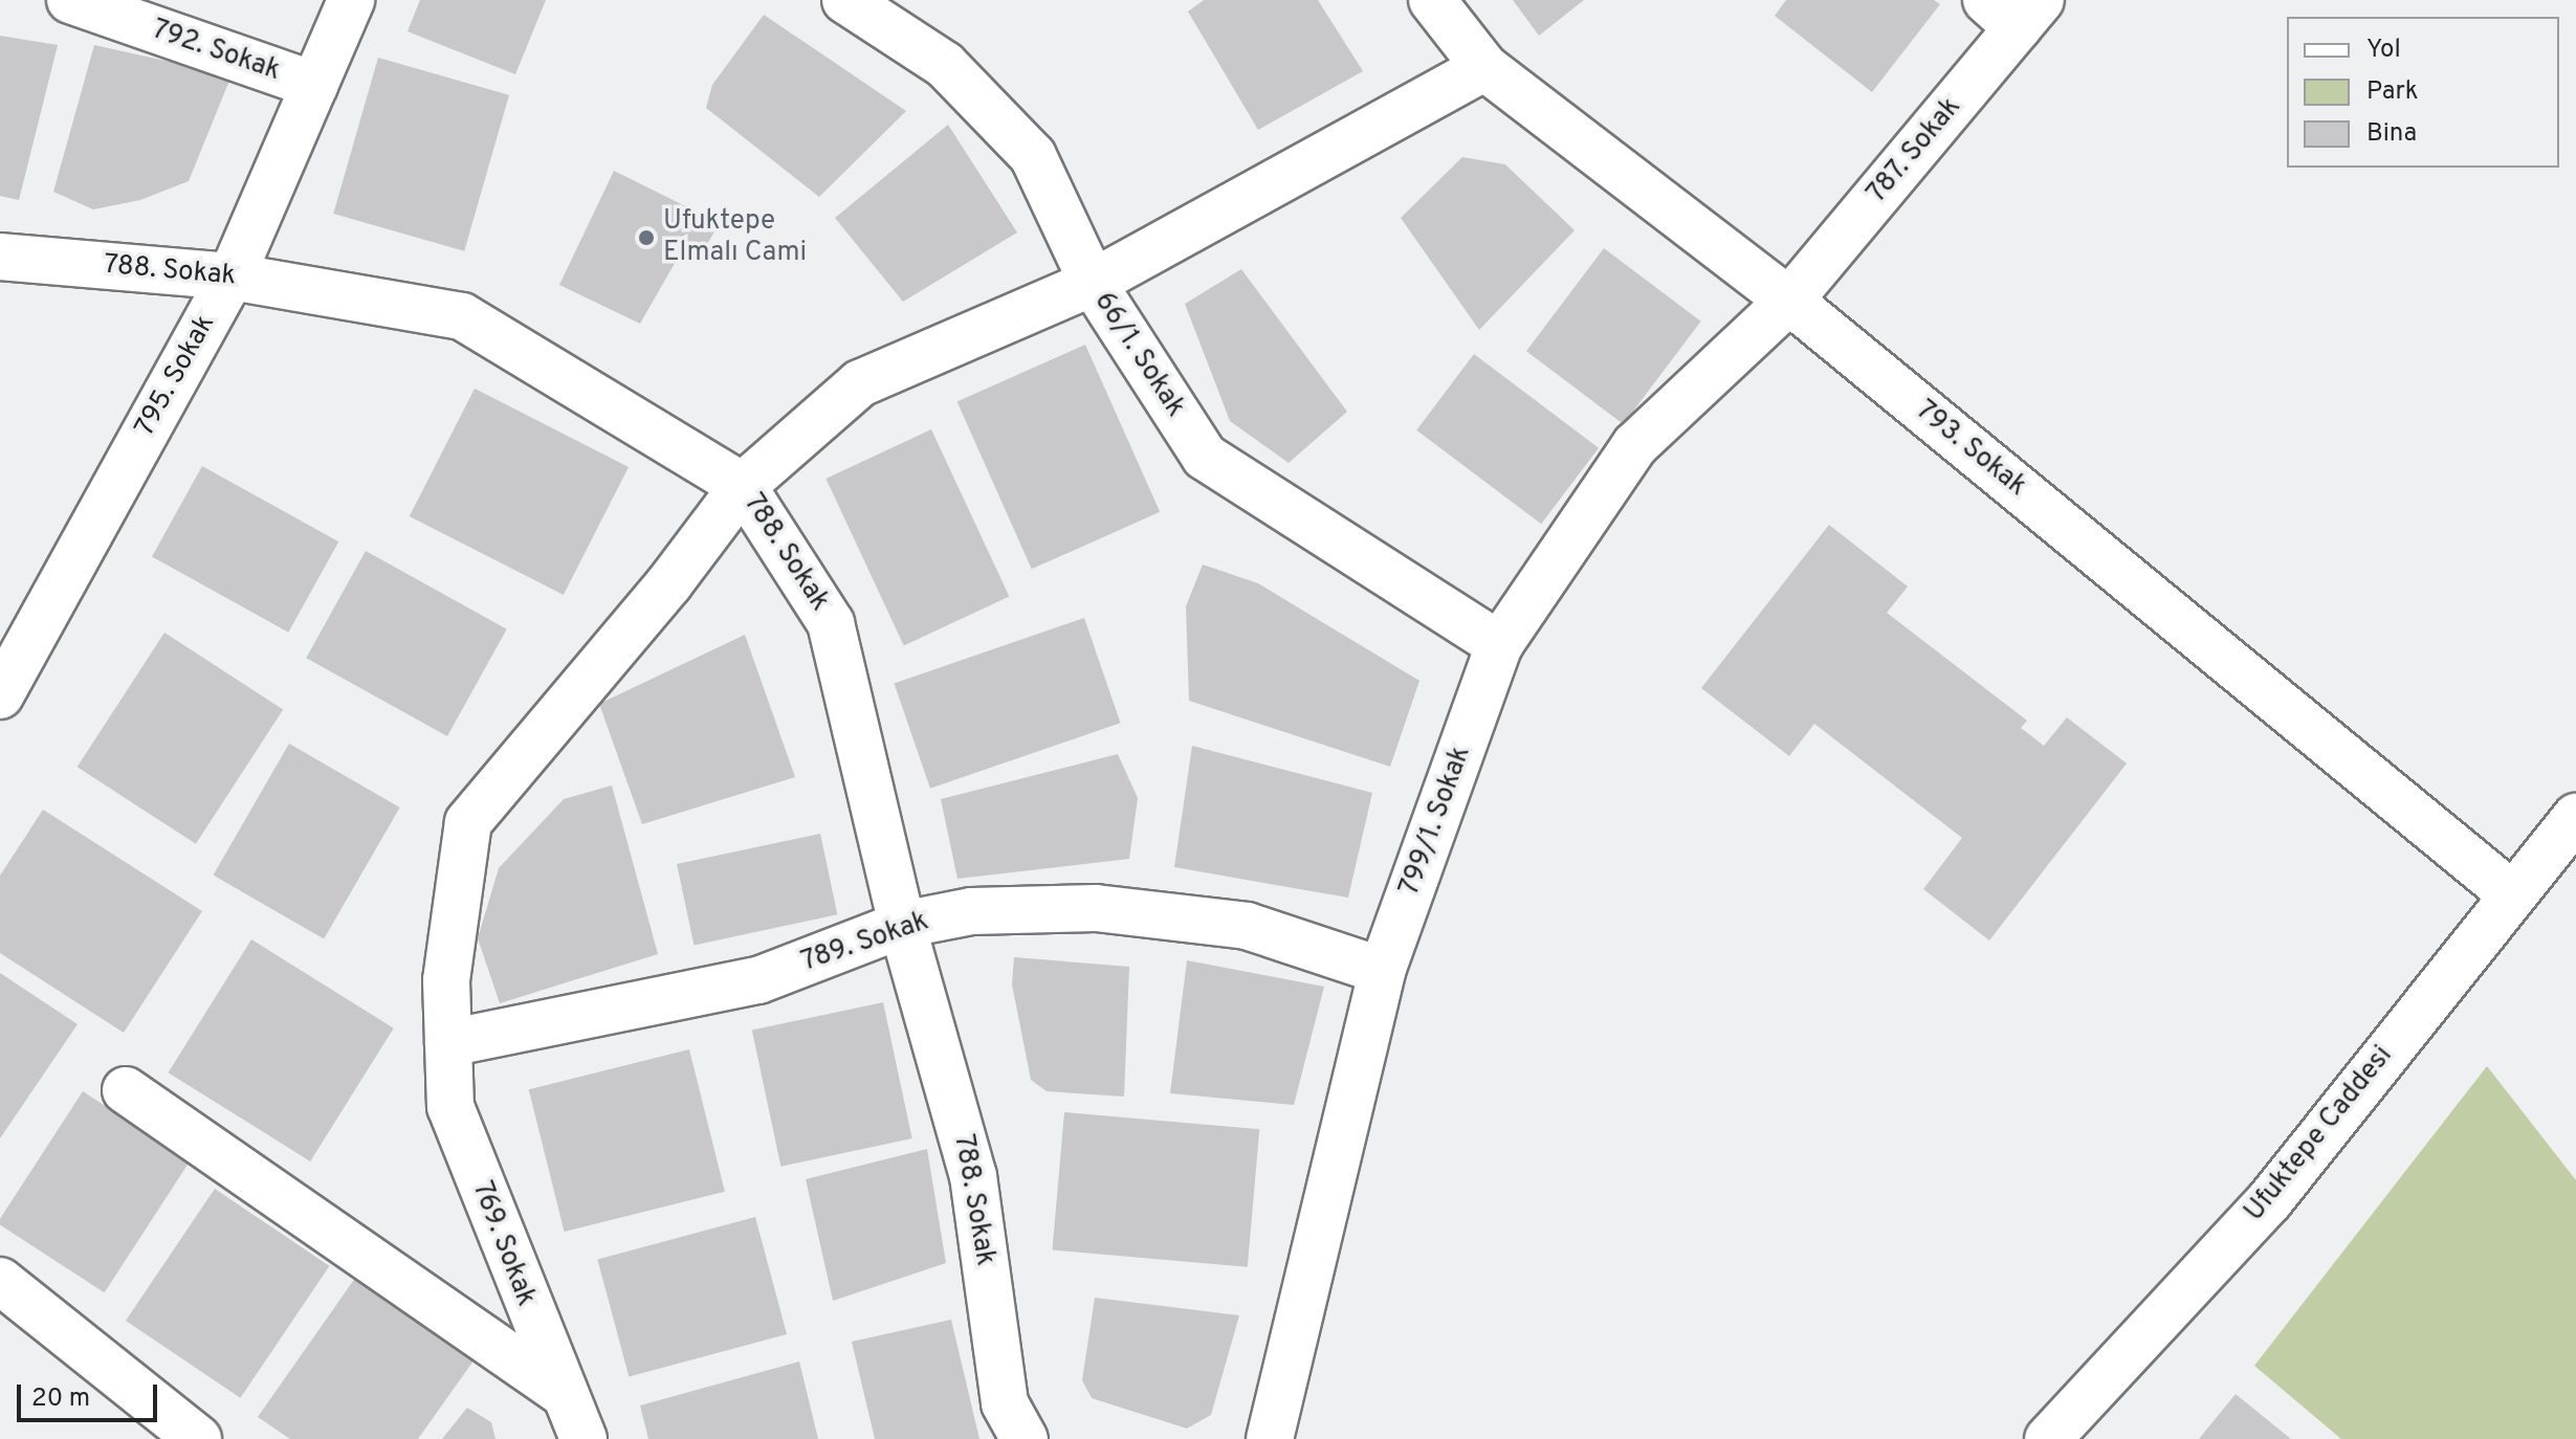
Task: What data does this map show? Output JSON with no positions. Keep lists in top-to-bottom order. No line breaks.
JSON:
{"streets":{"street":["792. Sokak","787. Sokak","788. Sokak","66/1. Sokak","795. Sokak","793. Sokak","799/1. Sokak","789. Sokak","Ufuktepe Caddesi","769. Sokak"]},"crossings":[["792. Sokak","795. Sokak"],["787. Sokak","793. Sokak"],["787. Sokak","799/1. Sokak"],["788. Sokak","795. Sokak"],["788. Sokak","789. Sokak"],["788. Sokak","769. Sokak"],["66/1. Sokak","799/1. Sokak"],["66/1. Sokak","769. Sokak"],["793. Sokak","799/1. Sokak"],["793. Sokak","Ufuktepe Caddesi"],["793. Sokak","769. Sokak"],["799/1. Sokak","789. Sokak"],["789. Sokak","769. Sokak"]],"places":["Ufuktepe Elmalı Cami"],"legend":["Yol","Park","Bina"],"scale_bar":"20 m"}
